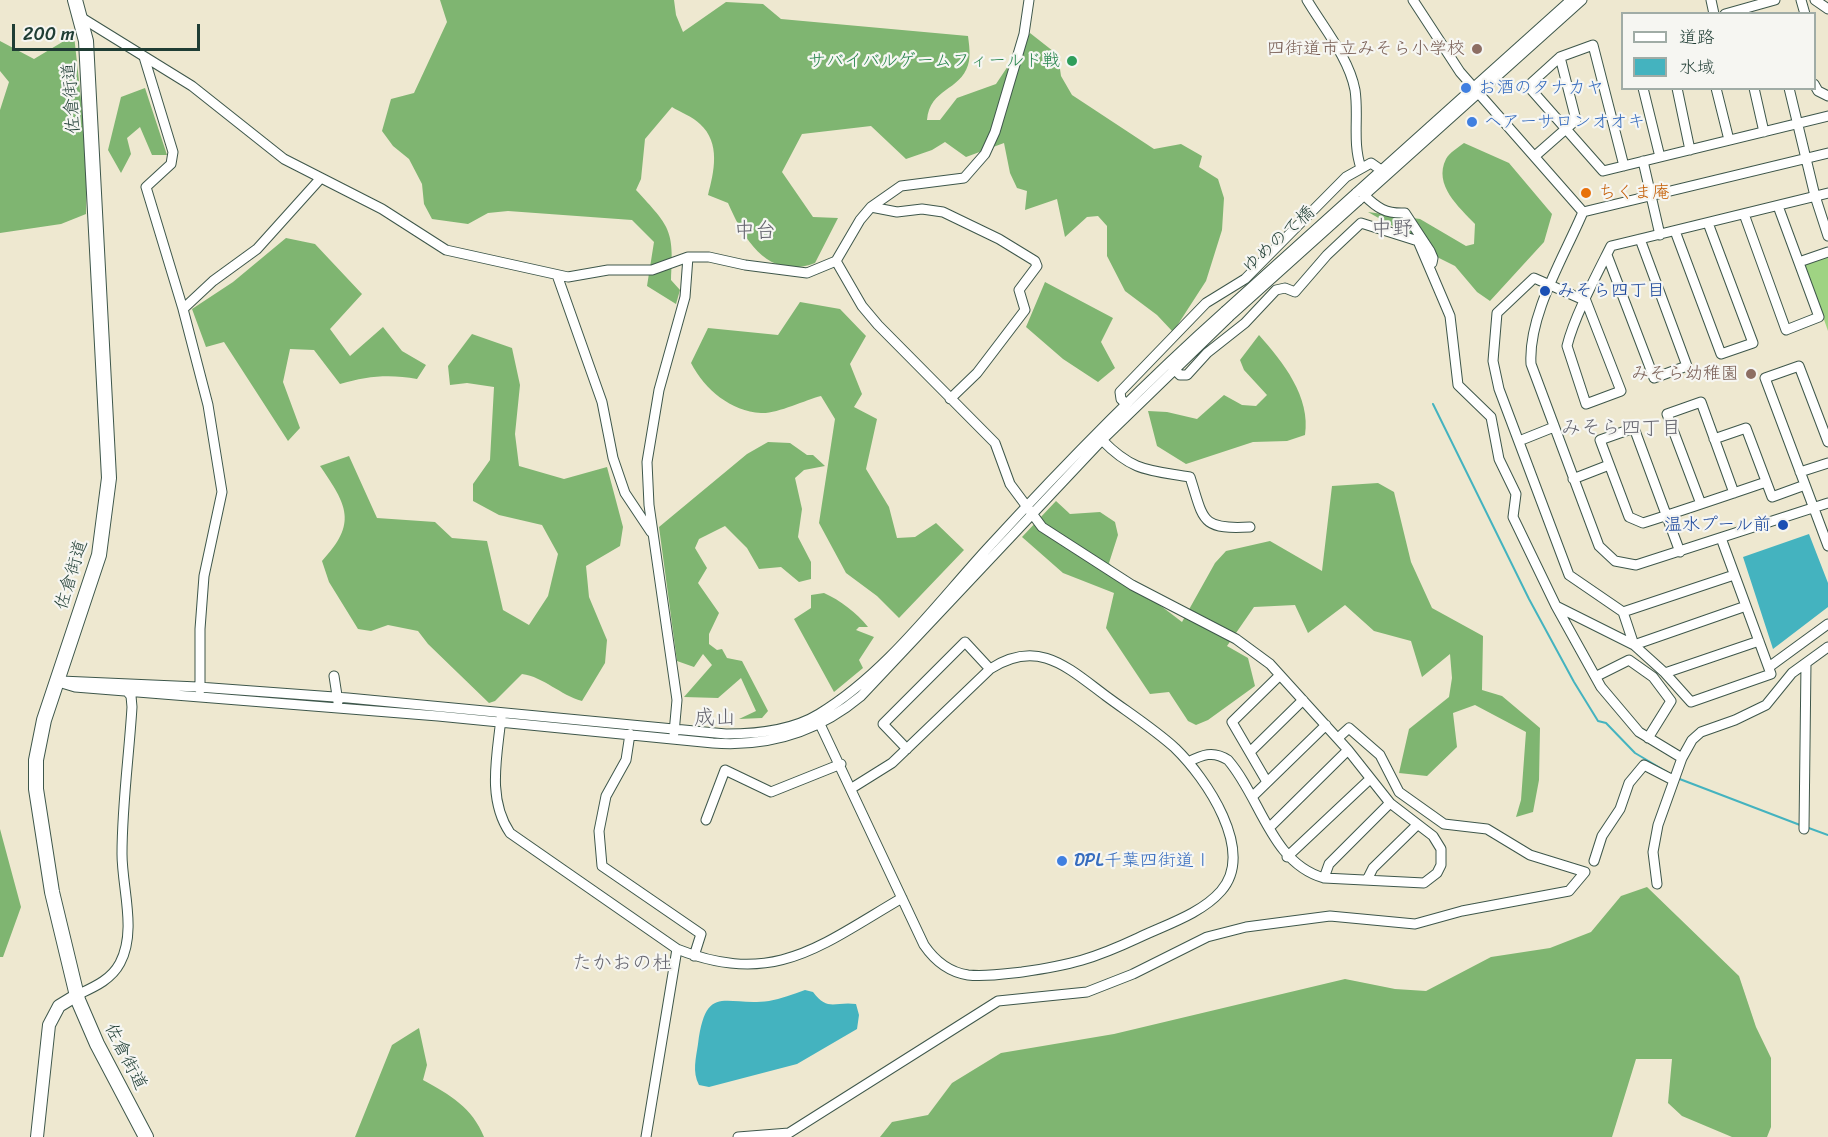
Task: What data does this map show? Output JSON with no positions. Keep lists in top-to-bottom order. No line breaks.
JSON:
{"streets":{"highway":["佐倉街道"],"street":["ゆめのて橋"]},"districts":["中野","中台","みそら四丁目","成山","たかおの杜"],"places":["四街道市立みそら小学校","サバイバルゲームフィールド戦","お酒のタナカヤ","ヘアーサロンオオキ","ちくま庵","みそら四丁目","みそら幼稚園","温水プール前","DPL千葉四街道Ⅰ"],"legend":["道路","水域"],"scale_bar":"200 m"}
